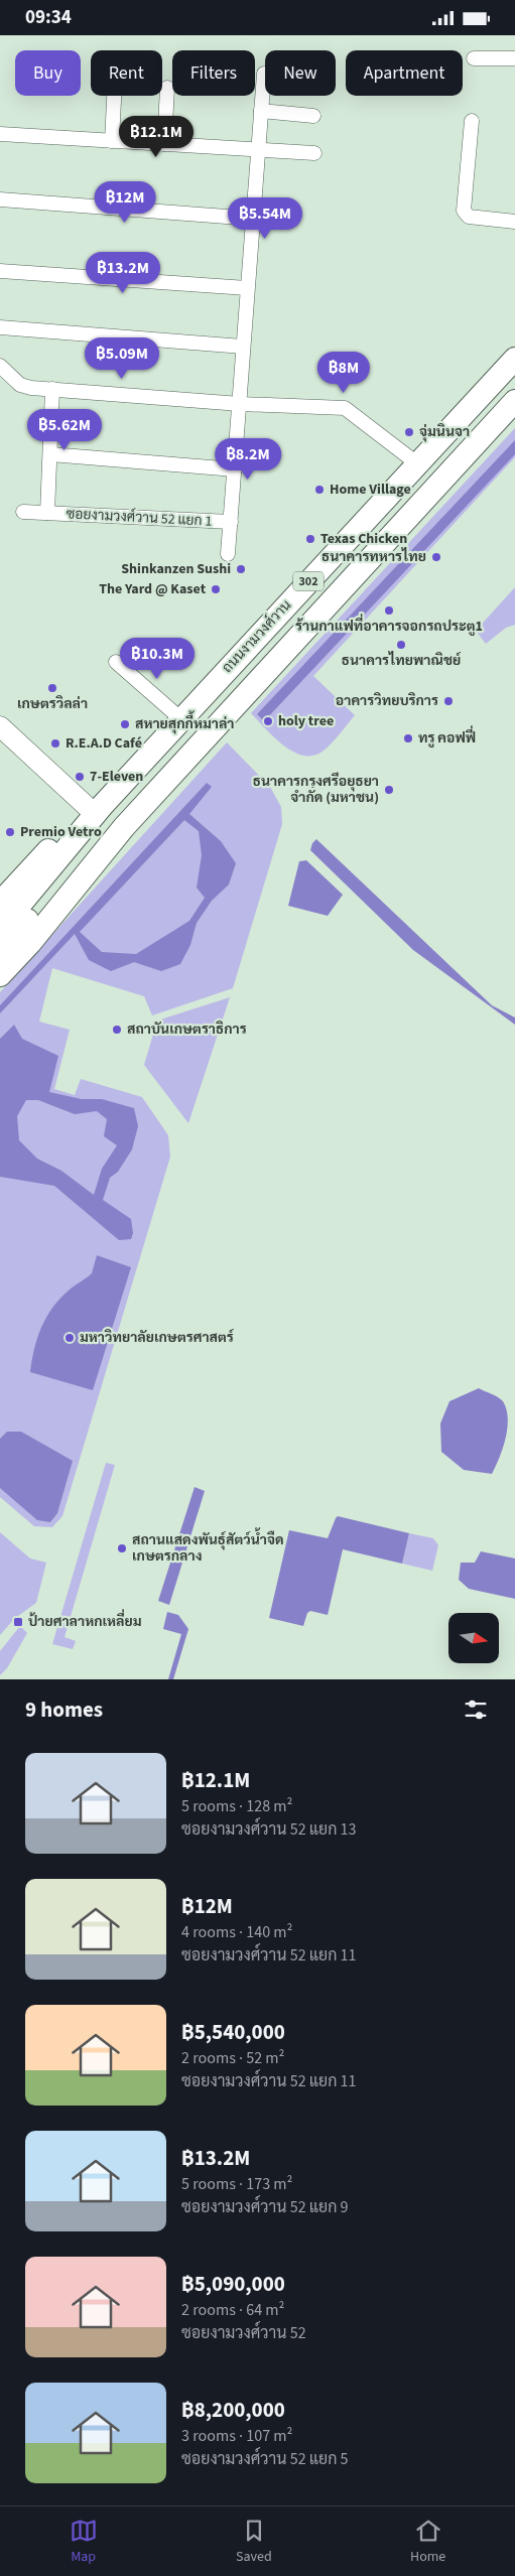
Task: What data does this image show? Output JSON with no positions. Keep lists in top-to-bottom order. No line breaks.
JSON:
{"streets":{"main road":["302","ถนนงามวงศ์วาน"],"street":["ซอยงามวงศ์วาน 52 แยก 1"]},"places":{"other":["จุ่มนินจา","Home Village","Texas Chicken","ธนาคารทหารไทย","Shinkanzen Sushi","The Yard @ Kaset","ร้านกาแฟที่อาคารจอกรถประตู1","ธนาคารไทยพาณิชย์","เกษตรวิลล่า","อาคารวิทยบริการ","holy tree","สหายสุกกี้หมาล่า","ทรู คอฟฟี่","R.E.A.D Café","7-Eleven","ธนาคารกรุงศรีอยุธยา จำกัด (มหาชน)","Premio Vetro","สถาบันเกษตราธิการ","มหาวิทยาลัยเกษตรศาสตร์","สถานแสดงพันธุ์สัตว์น้ำจืด เกษตรกลาง"],"transit":["ป้ายศาลาหกเหลี่ยม"]},"north":"right","page":{"status":"09:34","chip":["Buy","Rent","Filters","New","Apartment"],"price":["฿12.1M","฿12M","฿5.54M","฿13.2M","฿5.09M","฿8M","฿5.62M","฿8.2M","฿10.3M"],"heading":"9 homes","list":[{"name":"฿12.1M","note":"5 rooms · 128 m² · ซอยงามวงศ์วาน 52 แยก 13"},{"name":"฿12M","note":"4 rooms · 140 m² · ซอยงามวงศ์วาน 52 แยก 11"},{"name":"฿5,540,000","note":"2 rooms · 52 m² · ซอยงามวงศ์วาน 52 แยก 11"},{"name":"฿13.2M","note":"5 rooms · 173 m² · ซอยงามวงศ์วาน 52 แยก 9"},{"name":"฿5,090,000","note":"2 rooms · 64 m² · ซอยงามวงศ์วาน 52"},{"name":"฿8,200,000","note":"3 rooms · 107 m² · ซอยงามวงศ์วาน 52 แยก 5"}],"tabs":["Map","Saved","Home"]}}
